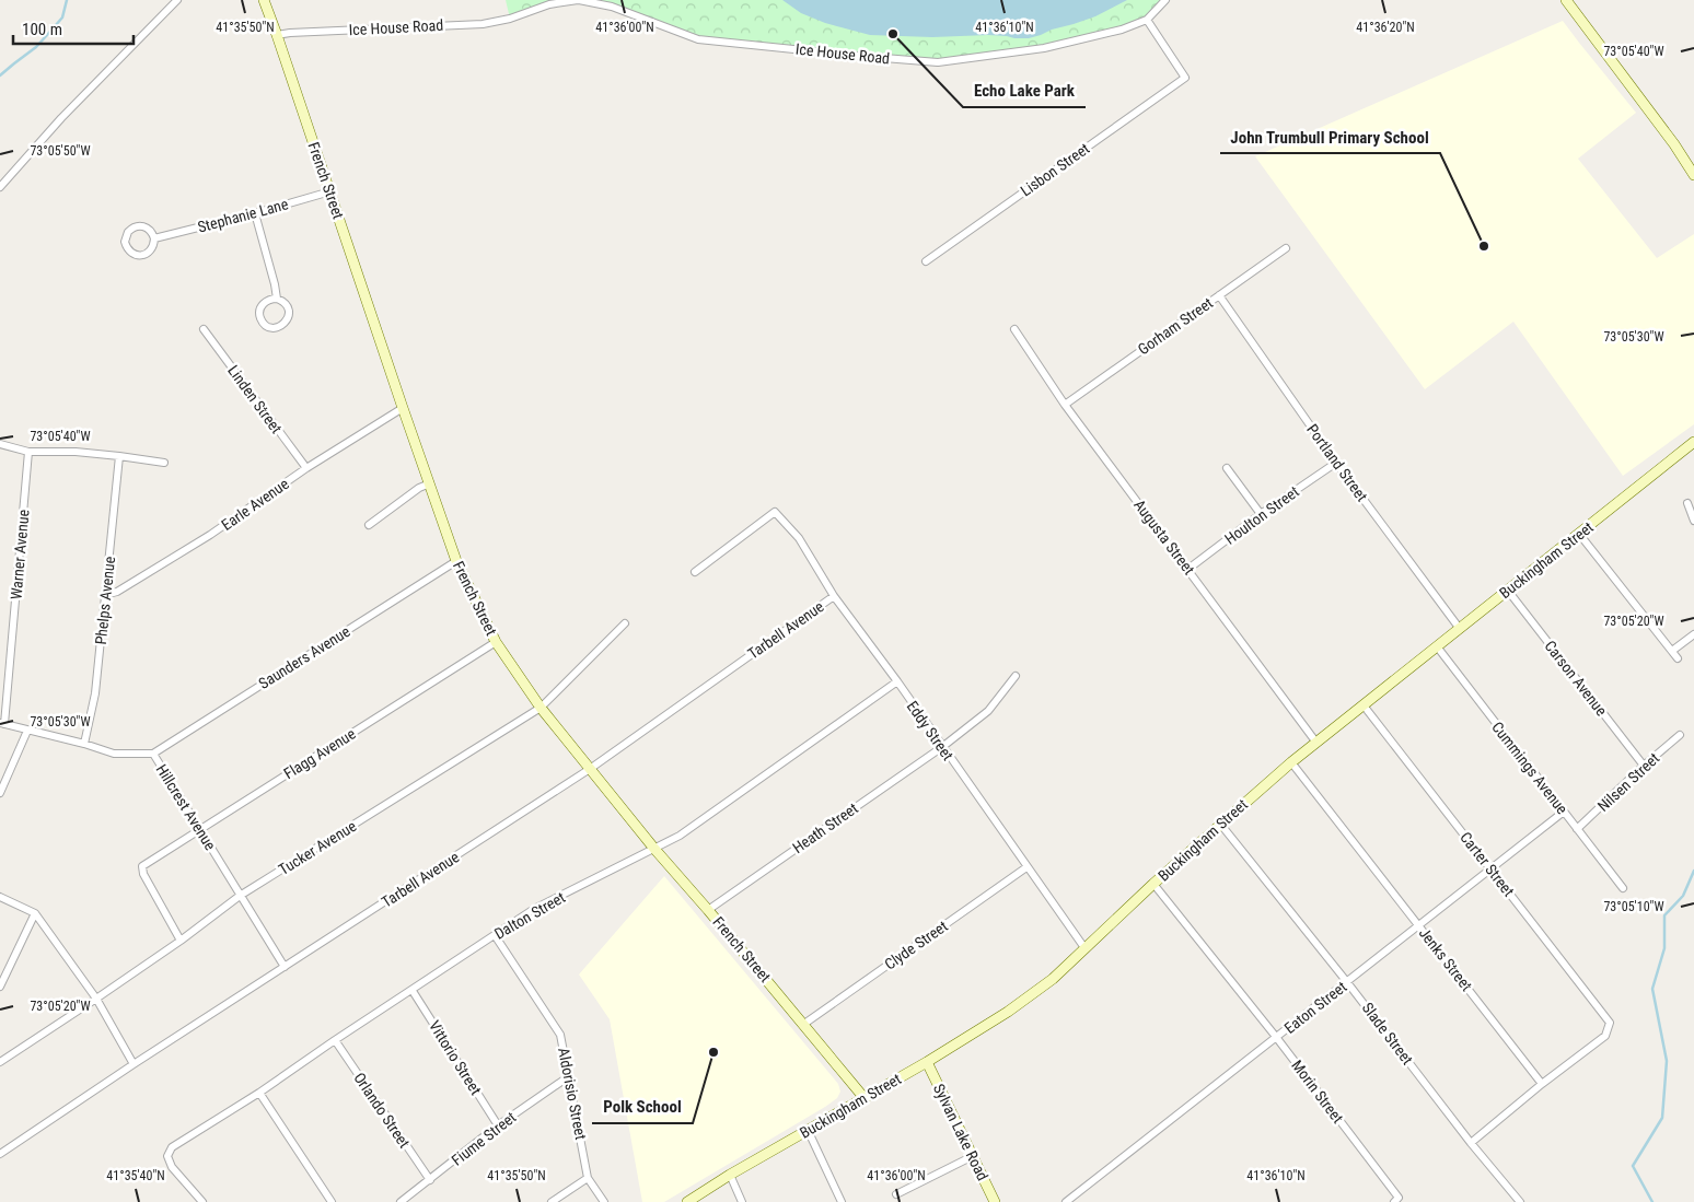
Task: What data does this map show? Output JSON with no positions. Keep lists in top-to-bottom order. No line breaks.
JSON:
{"streets":{"main road":["French Street","Buckingham Street","Sylvan Lake Road"],"street":["Ice House Road","Lisbon Street","Stephanie Lane","Gorham Street","Linden Street","Portland Street","Earle Avenue","Houlton Street","Augusta Street","Warner Avenue","Phelps Avenue","Tarbell Avenue","Saunders Avenue","Carson Avenue","Eddy Street","Flagg Avenue","Cummings Avenue","Nilsen Street","Hillcrest Avenue","Heath Street","Tucker Avenue","Carter Street","Dalton Street","Clyde Street","Jenks Street","Eaton Street","Slade Street","Vittorio Street","Morin Street","Aldorisio Street","Orlando Street","Fiume Street"]},"crossings":[["Ice House Road","Lisbon Street"],["Ice House Road","French Street"],["French Street","Stephanie Lane"],["French Street","Earle Avenue"],["French Street","Buckingham Street"],["French Street","Tarbell Avenue"],["French Street","Saunders Avenue"],["French Street","Flagg Avenue"],["French Street","Heath Street"],["French Street","Tucker Avenue"],["French Street","Dalton Street"],["French Street","Clyde Street"],["Gorham Street","Portland Street"],["Gorham Street","Augusta Street"],["Linden Street","Earle Avenue"],["Portland Street","Houlton Street"],["Portland Street","Buckingham Street"],["Earle Avenue","Phelps Avenue"],["Houlton Street","Augusta Street"],["Augusta Street","Buckingham Street"],["Warner Avenue","Hillcrest Avenue"],["Buckingham Street","Carson Avenue"],["Buckingham Street","Eddy Street"],["Buckingham Street","Cummings Avenue"],["Buckingham Street","Carter Street"],["Buckingham Street","Jenks Street"],["Buckingham Street","Slade Street"],["Buckingham Street","Morin Street"],["Buckingham Street","Sylvan Lake Road"],["Phelps Avenue","Hillcrest Avenue"],["Tarbell Avenue","Eddy Street"],["Tarbell Avenue","Hillcrest Avenue"],["Saunders Avenue","Hillcrest Avenue"],["Carson Avenue","Nilsen Street"],["Eddy Street","Heath Street"],["Eddy Street","Dalton Street"],["Eddy Street","Clyde Street"],["Flagg Avenue","Hillcrest Avenue"],["Flagg Avenue","Tucker Avenue"],["Cummings Avenue","Nilsen Street"],["Cummings Avenue","Eaton Street"],["Hillcrest Avenue","Tucker Avenue"],["Carter Street","Jenks Street"],["Carter Street","Eaton Street"],["Dalton Street","Vittorio Street"],["Dalton Street","Aldorisio Street"],["Dalton Street","Orlando Street"],["Jenks Street","Eaton Street"],["Eaton Street","Slade Street"],["Eaton Street","Morin Street"],["Vittorio Street","Fiume Street"],["Aldorisio Street","Fiume Street"],["Orlando Street","Fiume Street"]],"places":["Echo Lake Park","John Trumbull Primary School","Polk School"],"scale_bar":"100 m","coordinates":["41°35'50\"N","41°36'00\"N","41°36'10\"N","41°36'20\"N","73°05'40\"W","73°05'50\"W","73°05'30\"W","73°05'20\"W","73°05'10\"W","41°35'40\"N"]}
